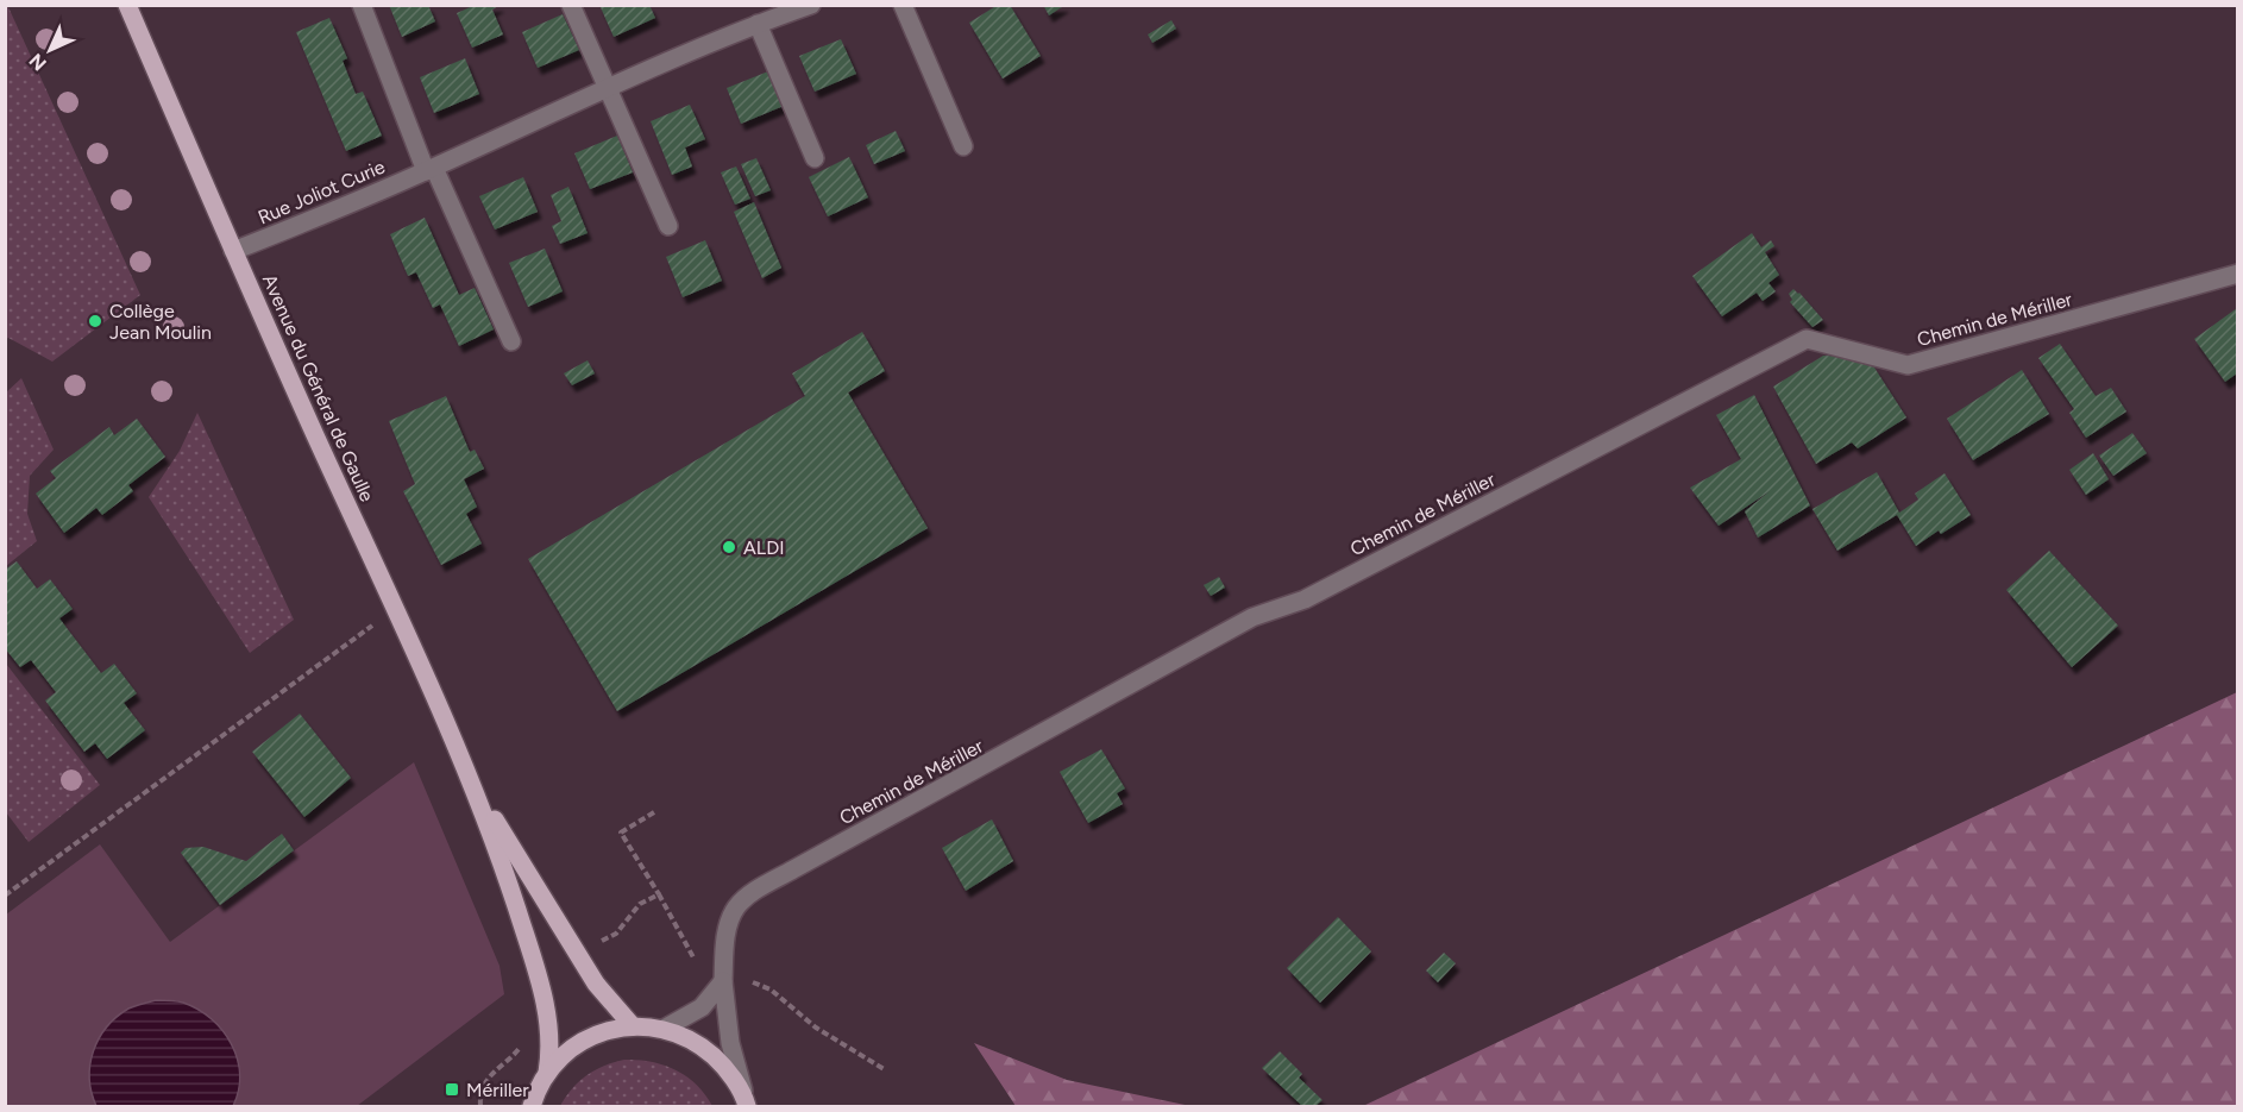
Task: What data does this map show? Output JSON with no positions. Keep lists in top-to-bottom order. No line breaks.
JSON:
{"streets":{"main road":["Avenue du Général de Gaulle"],"street":["Rue Joliot Curie","Chemin de Mériller"]},"crossings":[["Rue Joliot Curie","Avenue du Général de Gaulle"],["Chemin de Mériller","Avenue du Général de Gaulle"]],"places":{"other":["Collège Jean Moulin","ALDI"],"transit":["Mériller"]},"north":"bottom left"}
